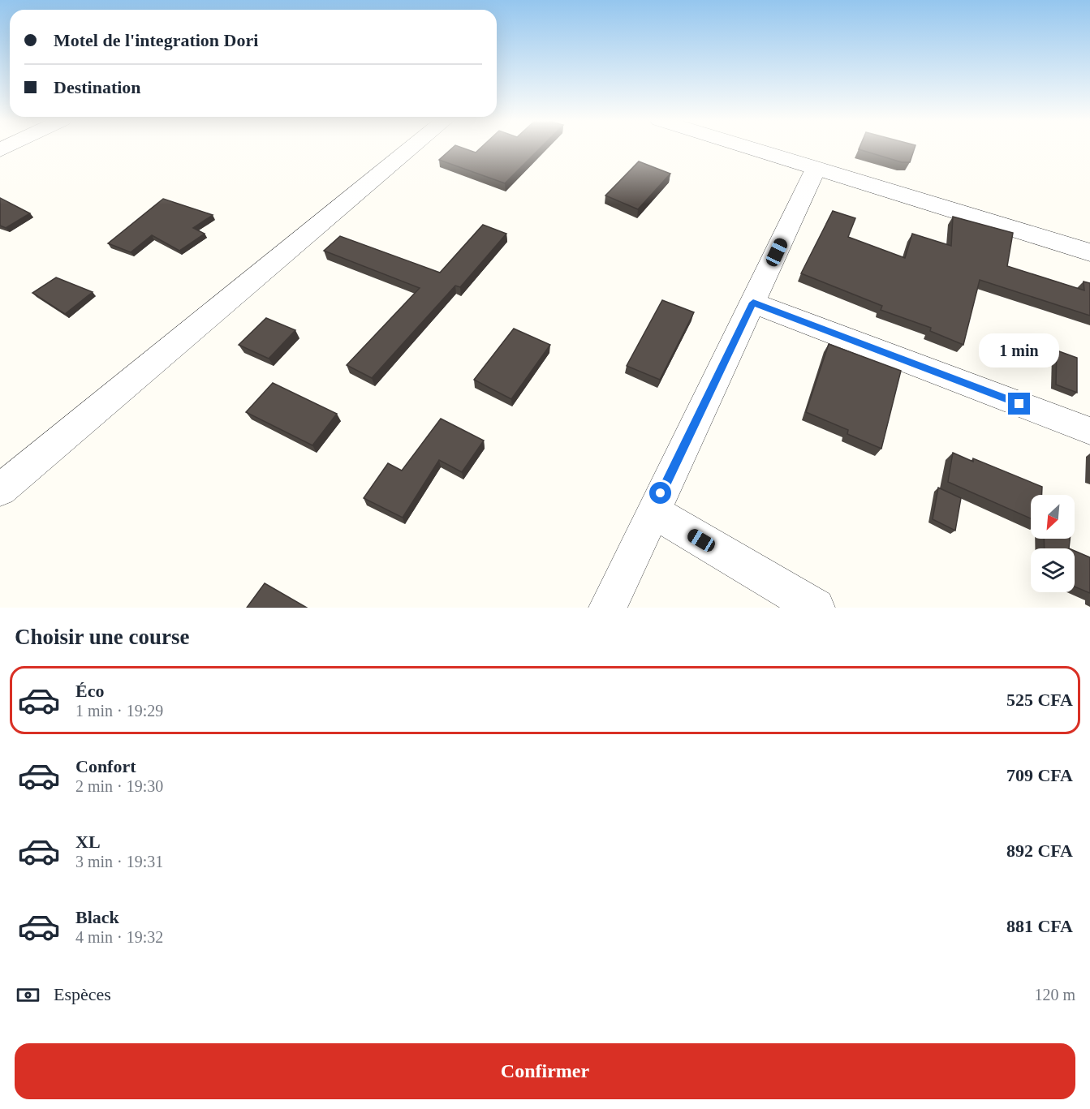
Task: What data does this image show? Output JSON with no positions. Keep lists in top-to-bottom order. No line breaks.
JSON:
{"north":"bottom left","page":{"banner":["Motel de l'integration Dori","Destination"],"bubble":"1 min","heading":"Choisir une course","list":[{"name":"Éco","note":"1 min · 19:29","value":"525 CFA"},{"name":"Confort","note":"2 min · 19:30","value":"709 CFA"},{"name":"XL","note":"3 min · 19:31","value":"892 CFA"},{"name":"Black","note":"4 min · 19:32","value":"881 CFA"}],"pay":["Espèces","120 m"],"buttons":"Confirmer"}}
